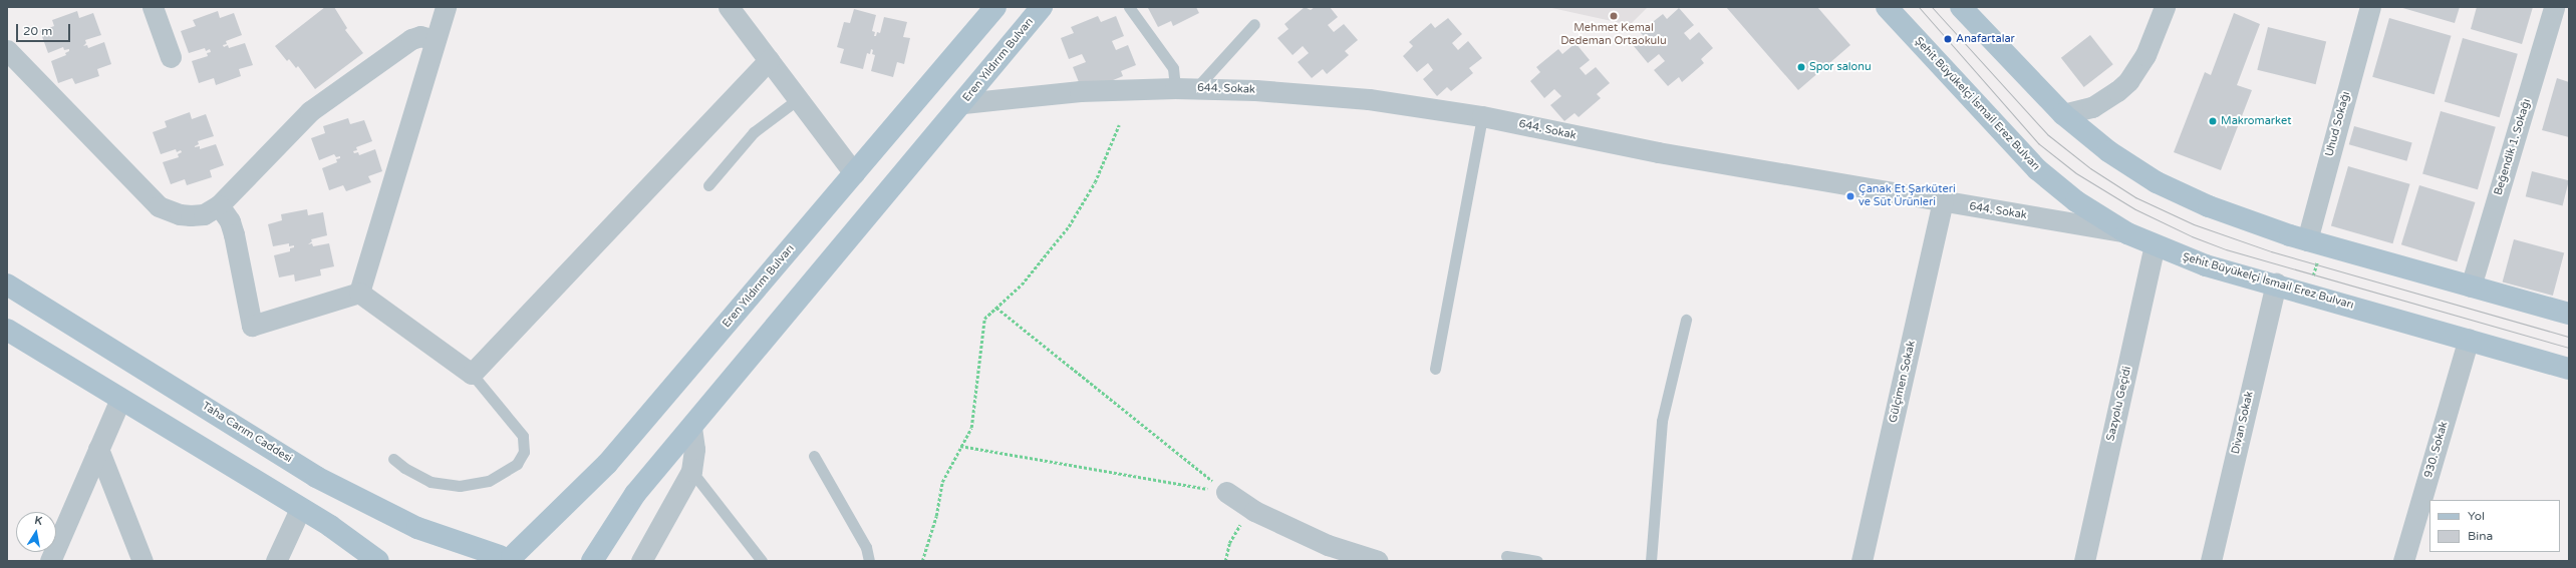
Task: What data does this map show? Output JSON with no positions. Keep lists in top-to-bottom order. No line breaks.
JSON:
{"streets":{"main road":["Eren Yıldırım Bulvarı","Şehit Büyükelçi İsmail Erez Bulvarı","Taha Carım Caddesi"],"street":["644. Sokak","Uhud Sokağı","Beğendik 1. Sokağı","Gülçimen Sokak","Sazyolu Geçidi","Divan Sokak","930. Sokak"]},"crossings":[["Eren Yıldırım Bulvarı","644. Sokak"],["Eren Yıldırım Bulvarı","Taha Carım Caddesi"],["644. Sokak","Şehit Büyükelçi İsmail Erez Bulvarı"],["644. Sokak","Gülçimen Sokak"],["Şehit Büyükelçi İsmail Erez Bulvarı","Sazyolu Geçidi"],["Şehit Büyükelçi İsmail Erez Bulvarı","Divan Sokak"],["Şehit Büyükelçi İsmail Erez Bulvarı","930. Sokak"]],"places":["Mehmet Kemal Dedeman Ortaokulu","Anafartalar","Spor salonu","Makromarket","Çanak Et Şarküteri ve Süt Ürünleri"],"legend":["Yol","Bina"],"scale_bar":"20 m","north":"top"}
